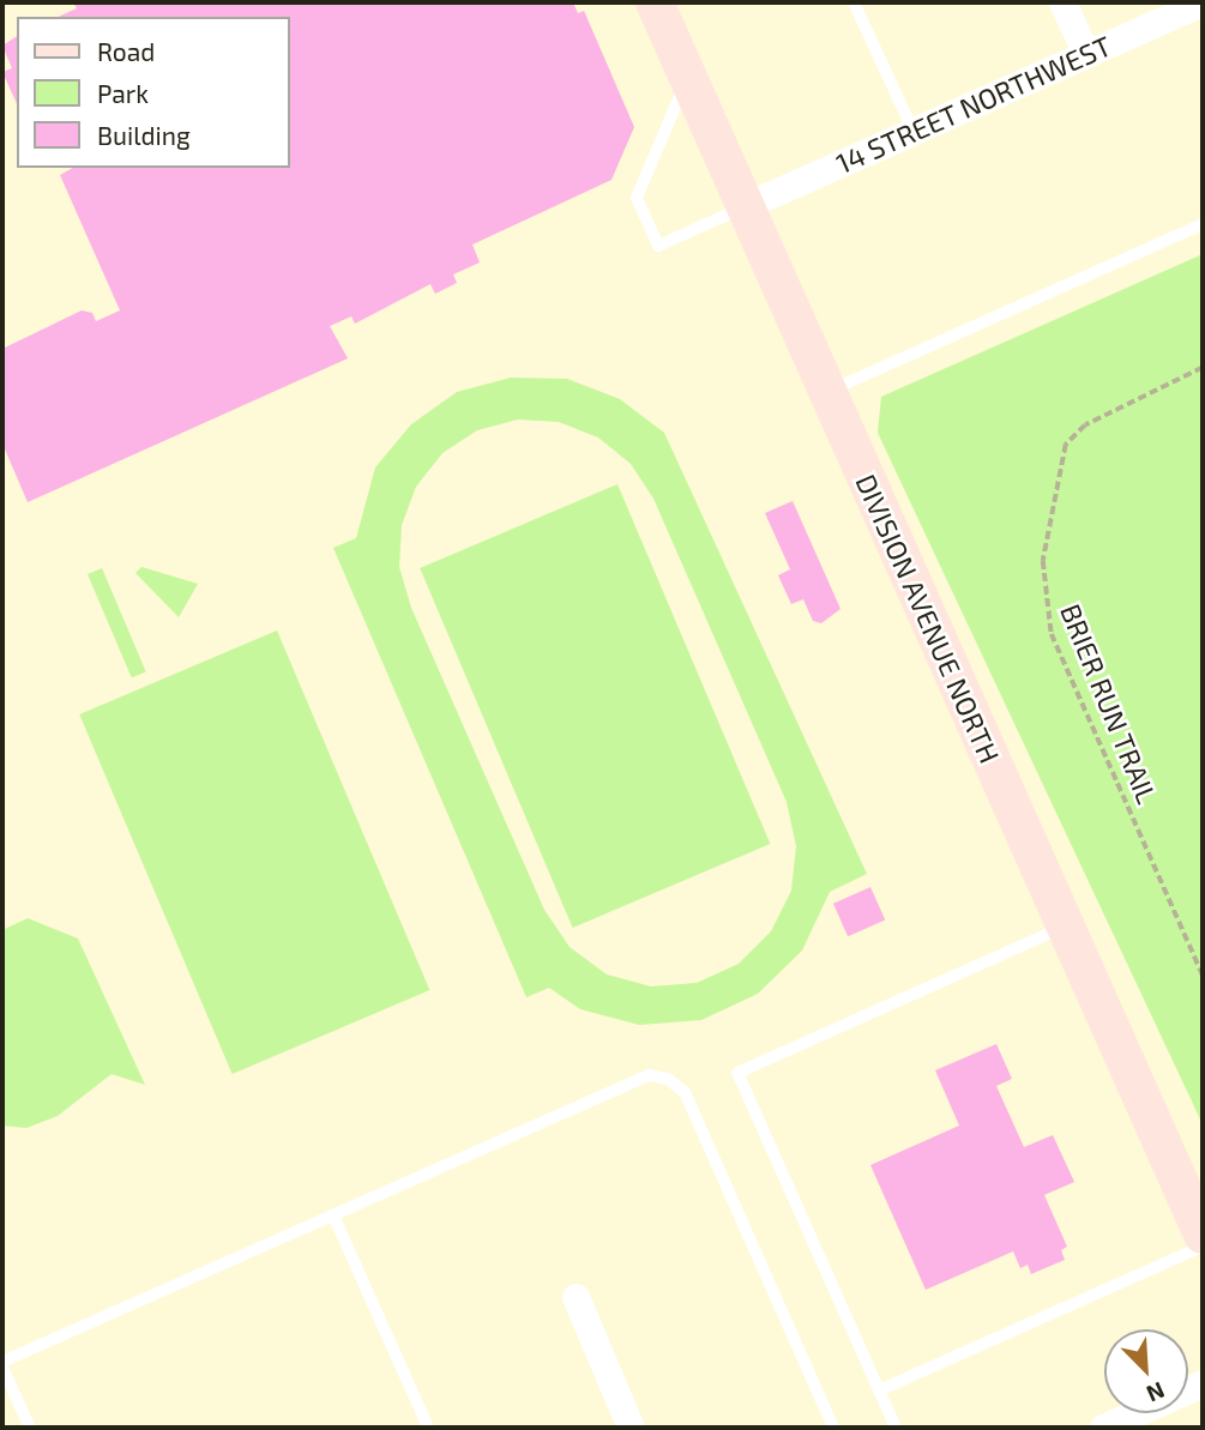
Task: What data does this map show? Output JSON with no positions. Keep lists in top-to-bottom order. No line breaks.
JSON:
{"streets":{"main road":["DIVISION AVENUE NORTH"],"street":["14 STREET NORTHWEST"],"path":["BRIER RUN TRAIL"]},"crossings":[["14 STREET NORTHWEST","DIVISION AVENUE NORTH"]],"legend":["Road","Park","Building"],"north":"bottom right"}
